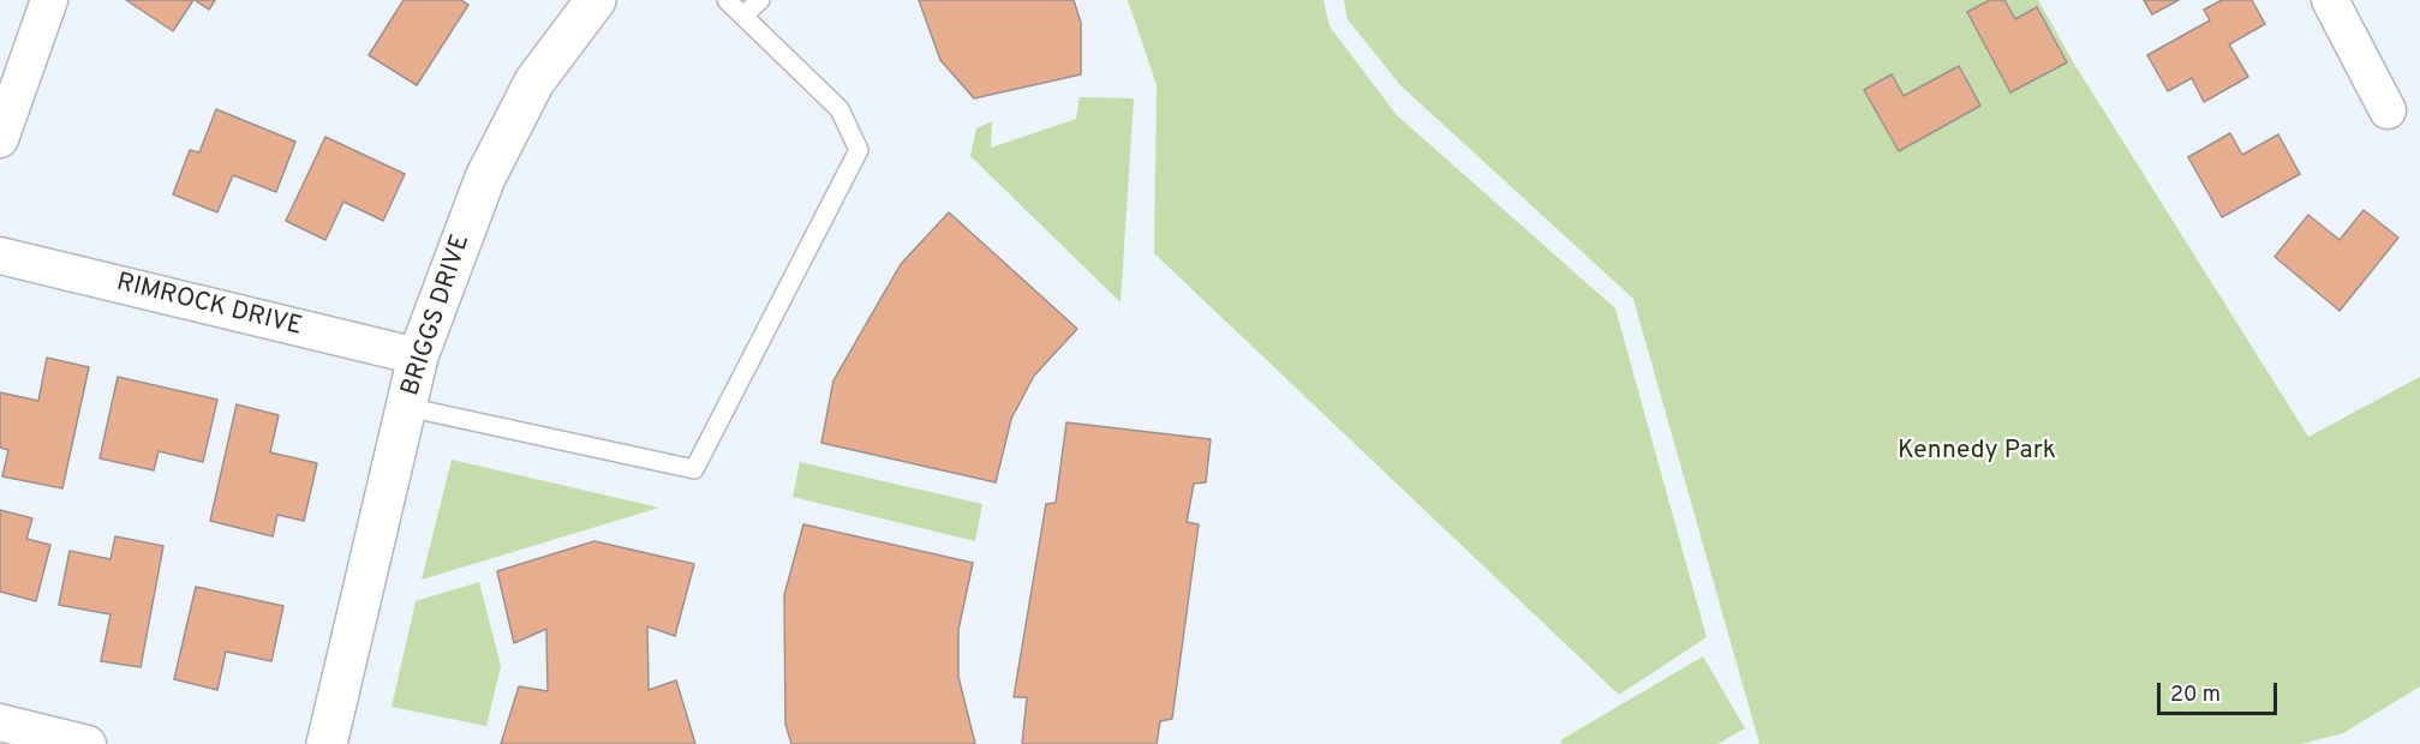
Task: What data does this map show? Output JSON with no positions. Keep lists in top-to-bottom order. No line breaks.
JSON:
{"streets":{"street":["RIMROCK DRIVE","BRIGGS DRIVE"]},"crossings":[["RIMROCK DRIVE","BRIGGS DRIVE"]],"parks":["Kennedy Park"],"scale_bar":"20 m"}
